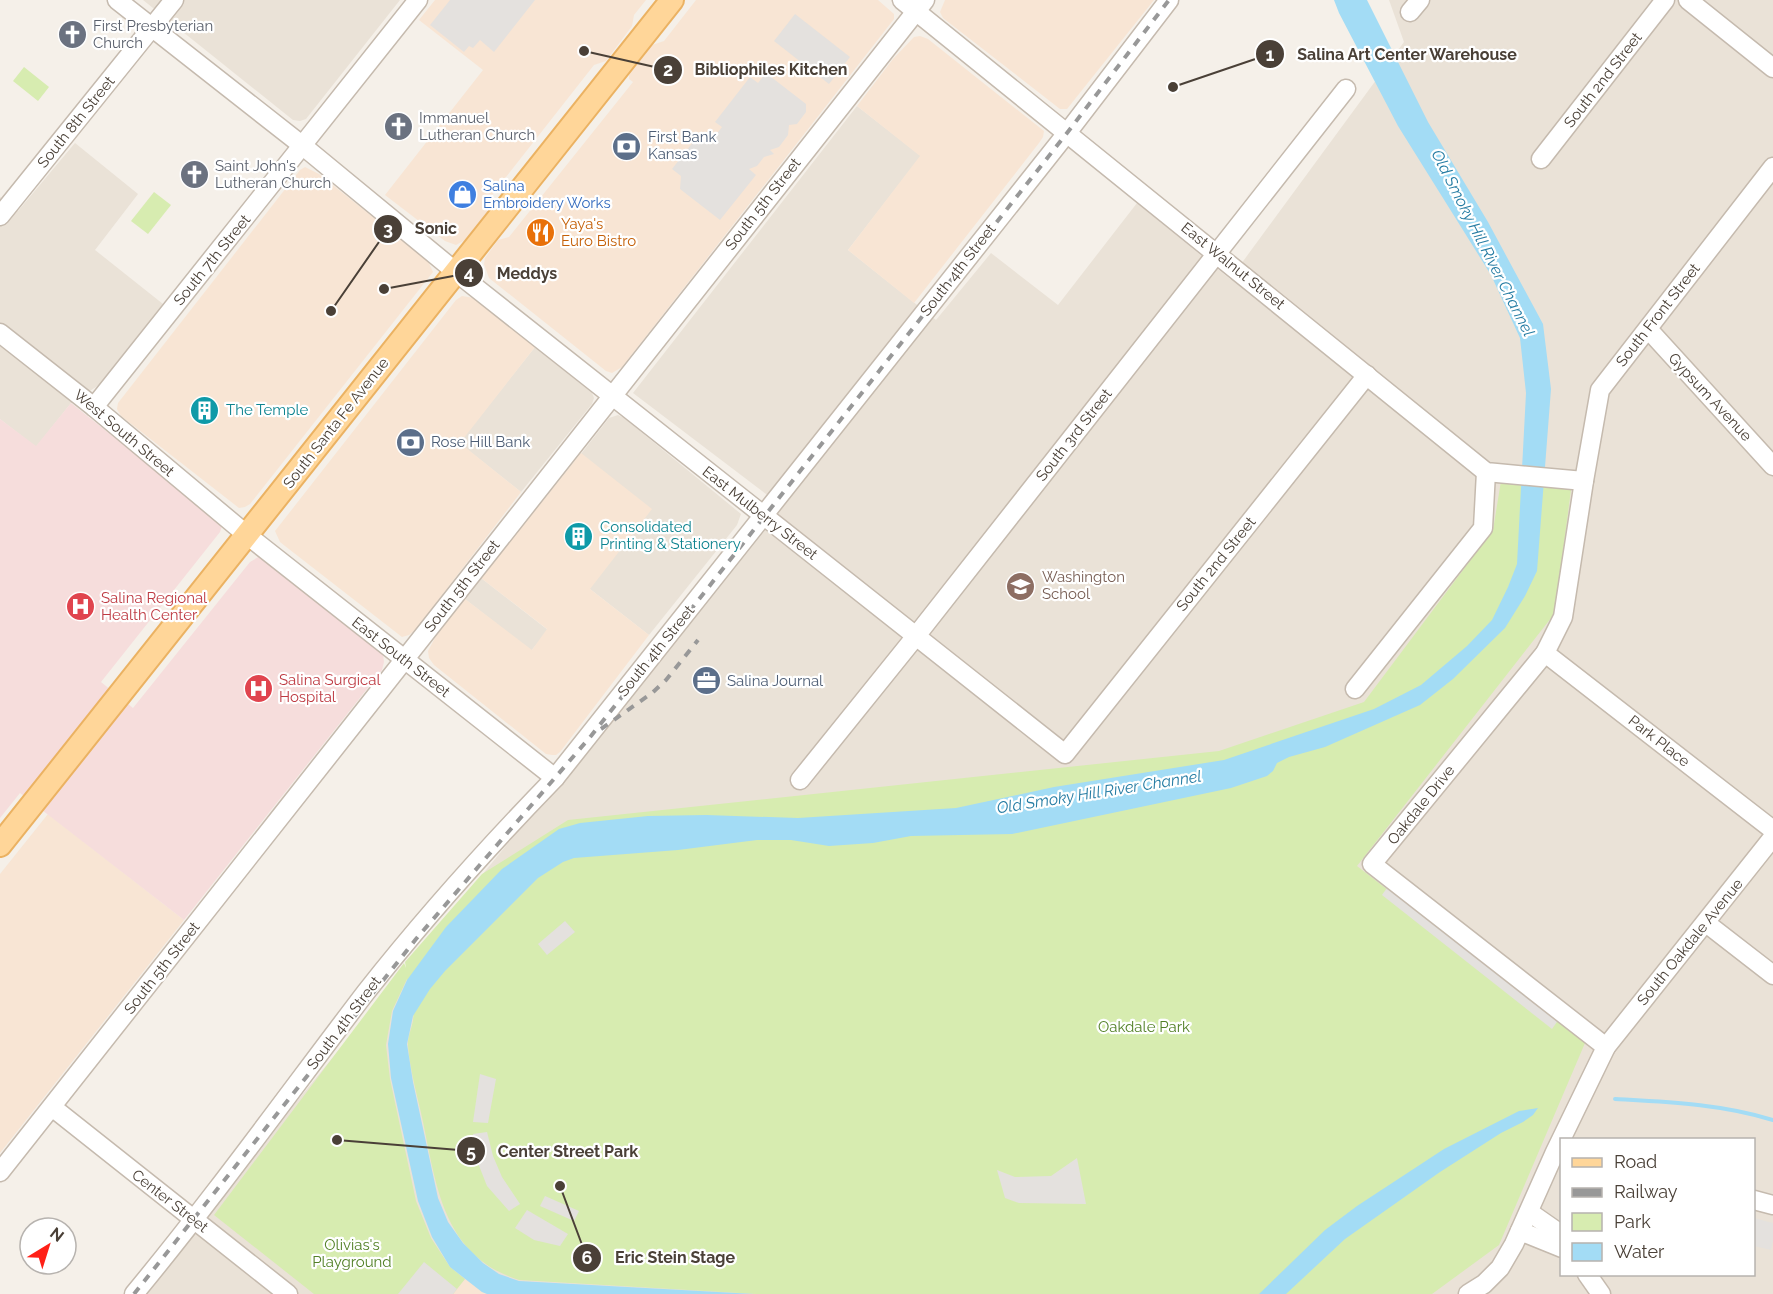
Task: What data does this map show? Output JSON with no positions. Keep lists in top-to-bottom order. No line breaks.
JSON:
{"streets":{"main road":["South Santa Fe Avenue"],"street":["South 2nd Street","South 8th Street","South 5th Street","South 7th Street","East Walnut Street","South 4th Street","South Front Street","Gypsum Avenue","West South Street","South 3rd Street","East Mulberry Street","East South Street","Park Place","Oakdale Drive","South Oakdale Avenue","Center Street"]},"crossings":[["South 2nd Street","East Walnut Street"],["South 2nd Street","East Mulberry Street"],["South 8th Street","East Mulberry Street"],["South 5th Street","East Walnut Street"],["South 5th Street","East Mulberry Street"],["South 5th Street","East South Street"],["South 5th Street","Center Street"],["South 7th Street","West South Street"],["South 7th Street","East Mulberry Street"],["East Walnut Street","South 4th Street"],["East Walnut Street","South 3rd Street"],["South 4th Street","East Mulberry Street"],["South 4th Street","East South Street"],["South 4th Street","Center Street"],["South Front Street","Gypsum Avenue"],["South Front Street","Oakdale Drive"],["South Santa Fe Avenue","West South Street"],["South Santa Fe Avenue","East Mulberry Street"],["South Santa Fe Avenue","East South Street"],["West South Street","East South Street"],["South 3rd Street","East Mulberry Street"],["Park Place","Oakdale Drive"],["Oakdale Drive","South Oakdale Avenue"]],"water":["Old Smoky Hill River Channel"],"parks":["Oakdale Park","Olivias's Playground"],"places":{"church":["First Presbyterian Church","Immanuel Lutheran Church","Saint John's Lutheran Church"],"other":["Bibliophiles Kitchen","Salina Art Center Warehouse","Meddys","Sonic","Center Street Park","Eric Stein Stage"],"bank":["First Bank Kansas","Rose Hill Bank"],"shop":["Salina Embroidery Works"],"restaurant":["Yaya's Euro Bistro"],"building":["The Temple","Consolidated Printing & Stationery"],"school or university":["Washington School"],"hospital":["Salina Regional Health Center","Salina Surgical Hospital"],"office":["Salina Journal"]},"legend":["Road","Railway","Park","Water"],"north":"top right"}
